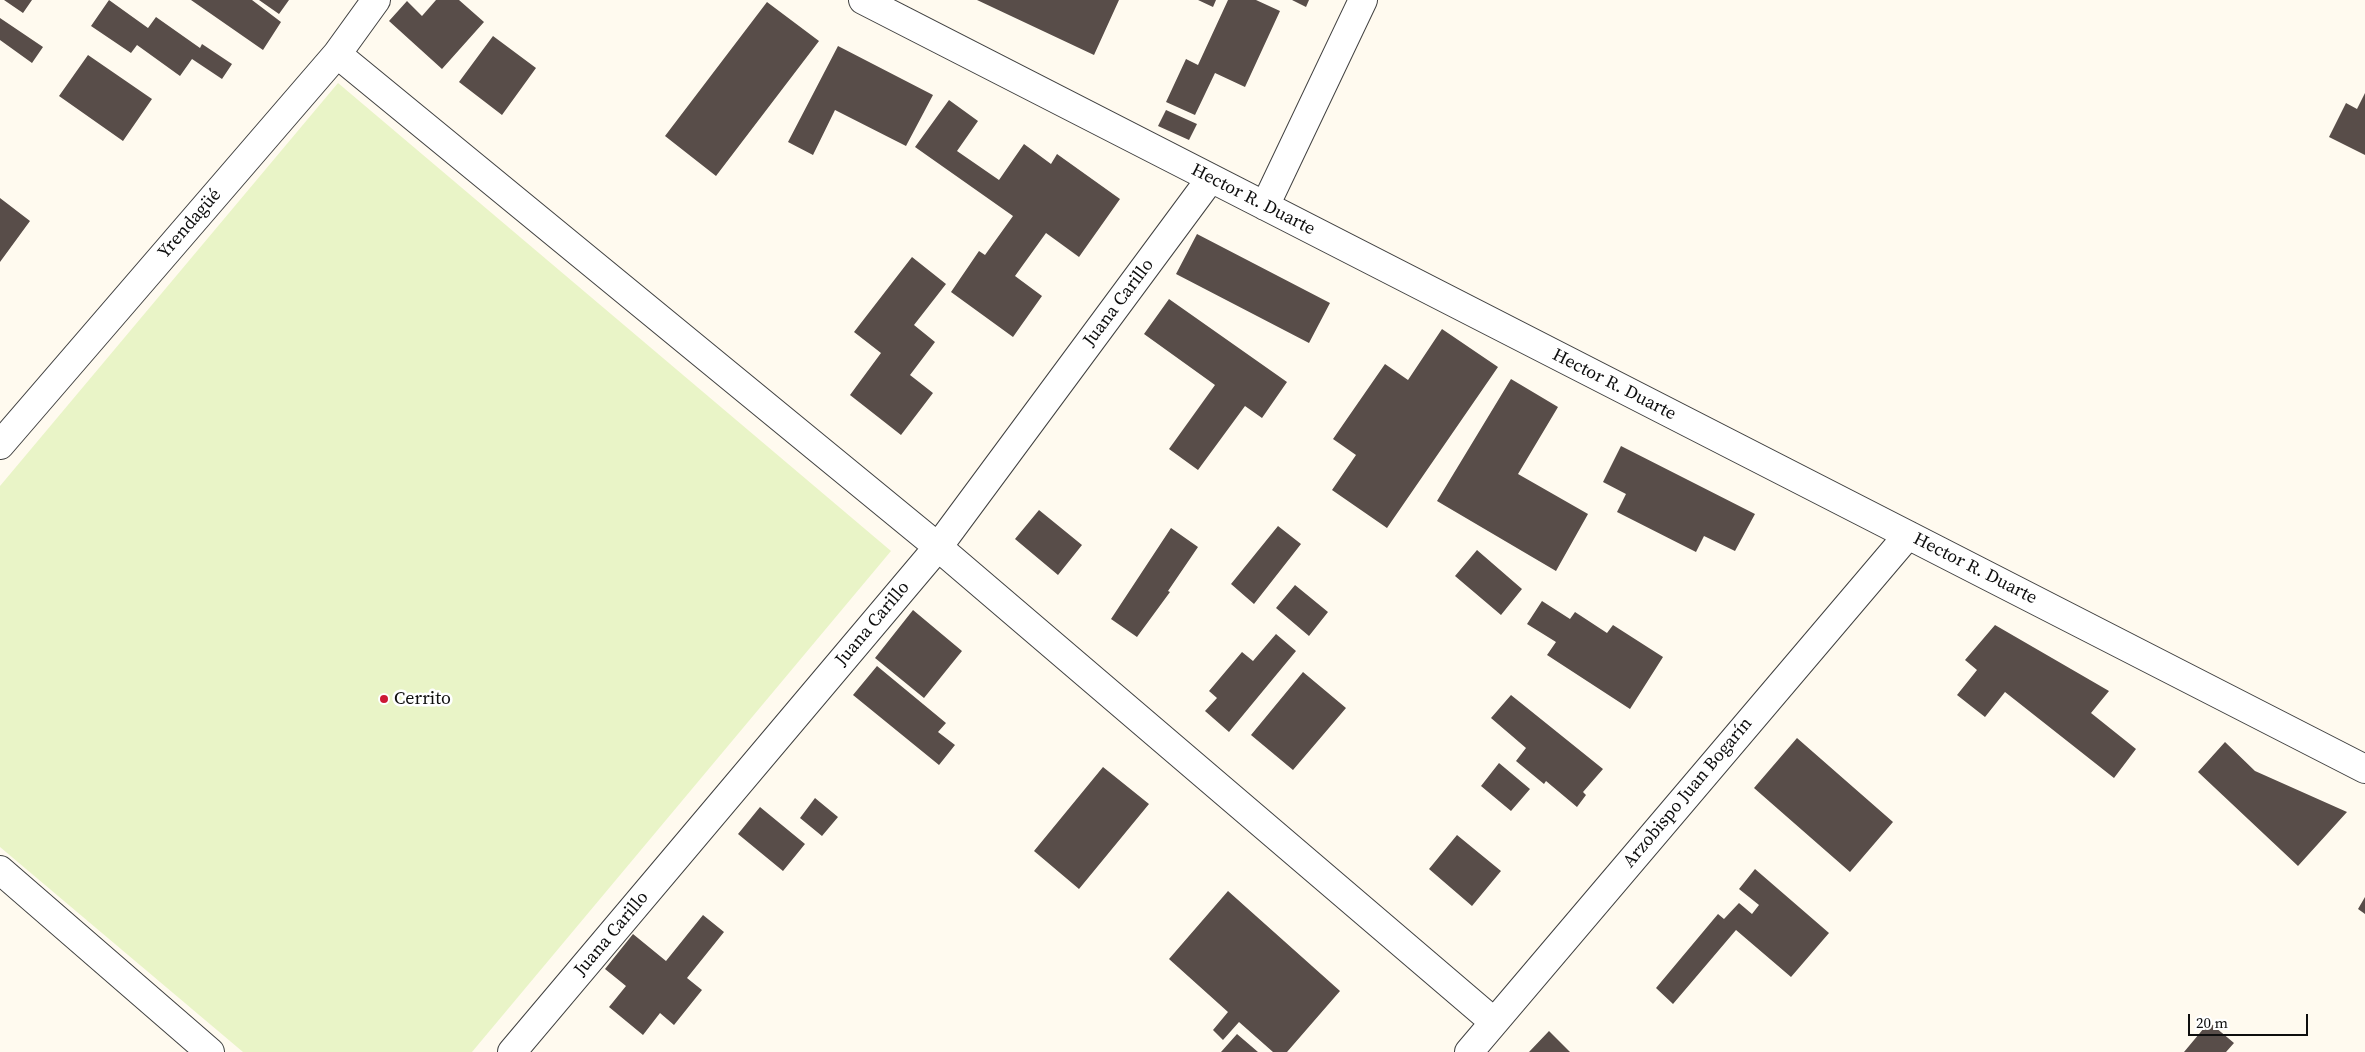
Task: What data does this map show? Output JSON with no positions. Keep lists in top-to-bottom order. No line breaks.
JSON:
{"streets":{"street":["Hector R. Duarte","Yrendagüé","Juana Carillo","Arzobispo Juan Bogarín"]},"crossings":[["Hector R. Duarte","Juana Carillo"],["Hector R. Duarte","Arzobispo Juan Bogarín"]],"places":["Cerrito"],"scale_bar":"20 m"}
